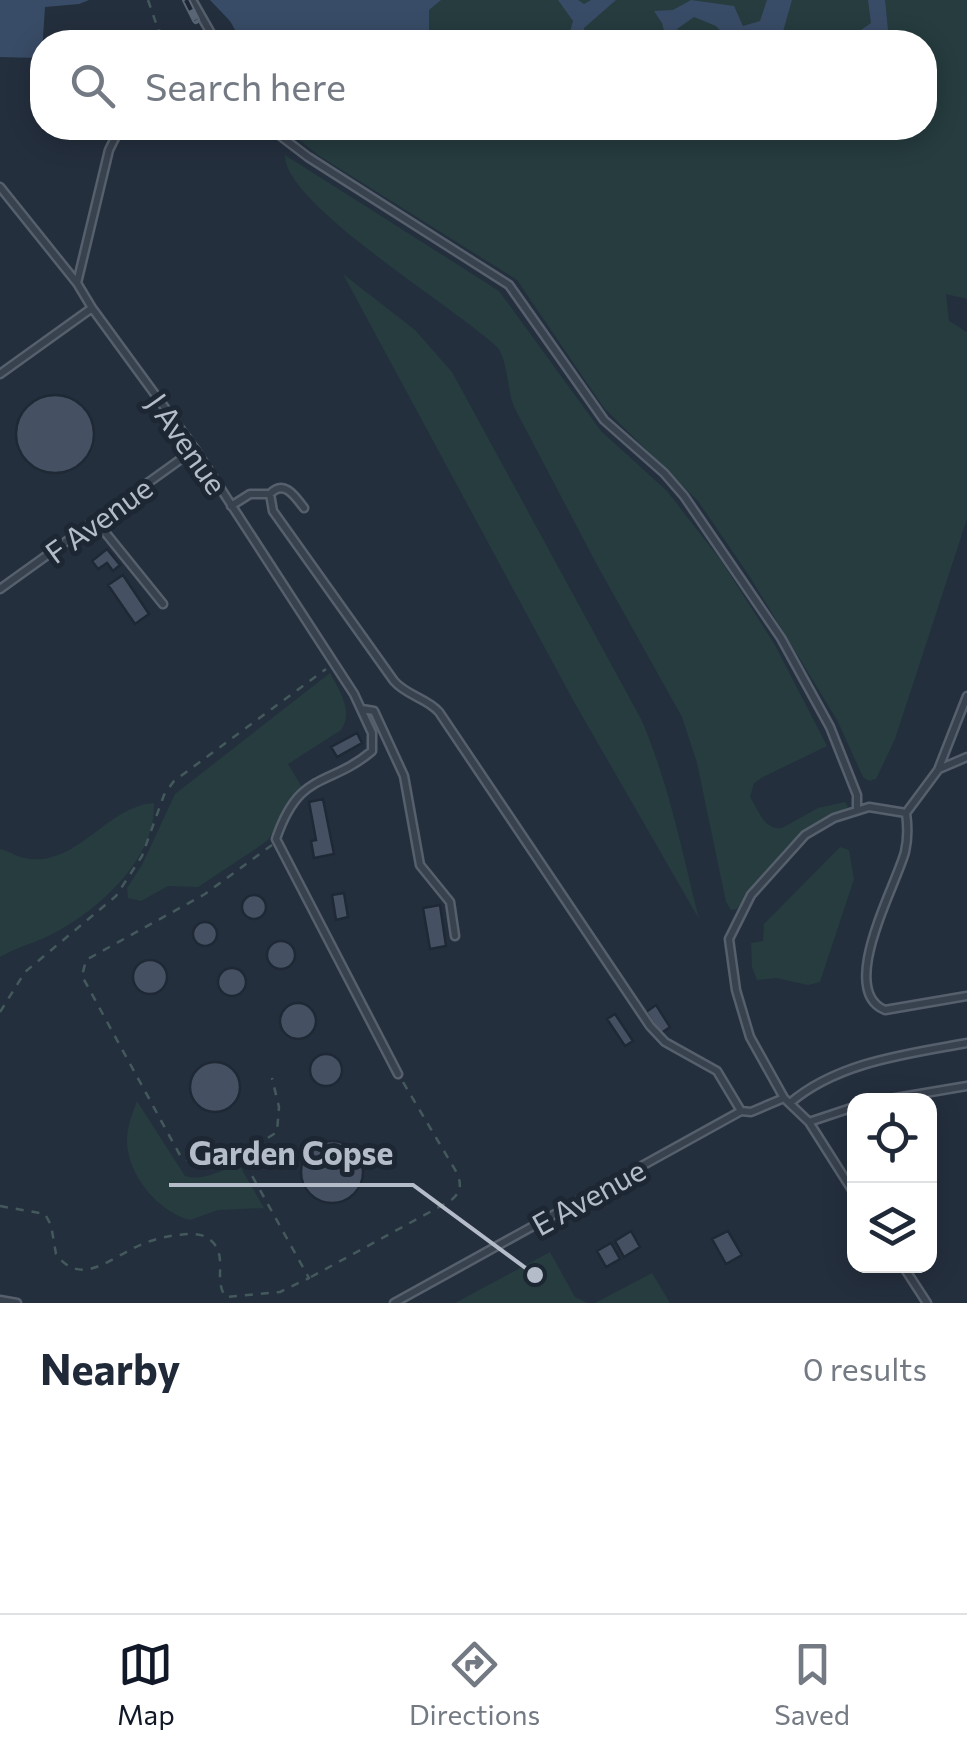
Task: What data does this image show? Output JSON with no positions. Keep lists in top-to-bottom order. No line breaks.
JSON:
{"streets":{"lane":["J Avenue","F Avenue","E Avenue"]},"crossings":[["J Avenue","F Avenue"]],"places":["Garden Copse"],"page":{"search":"Search here","heading":["Nearby","0 results"],"nav":["Map","Directions","Saved"]}}
